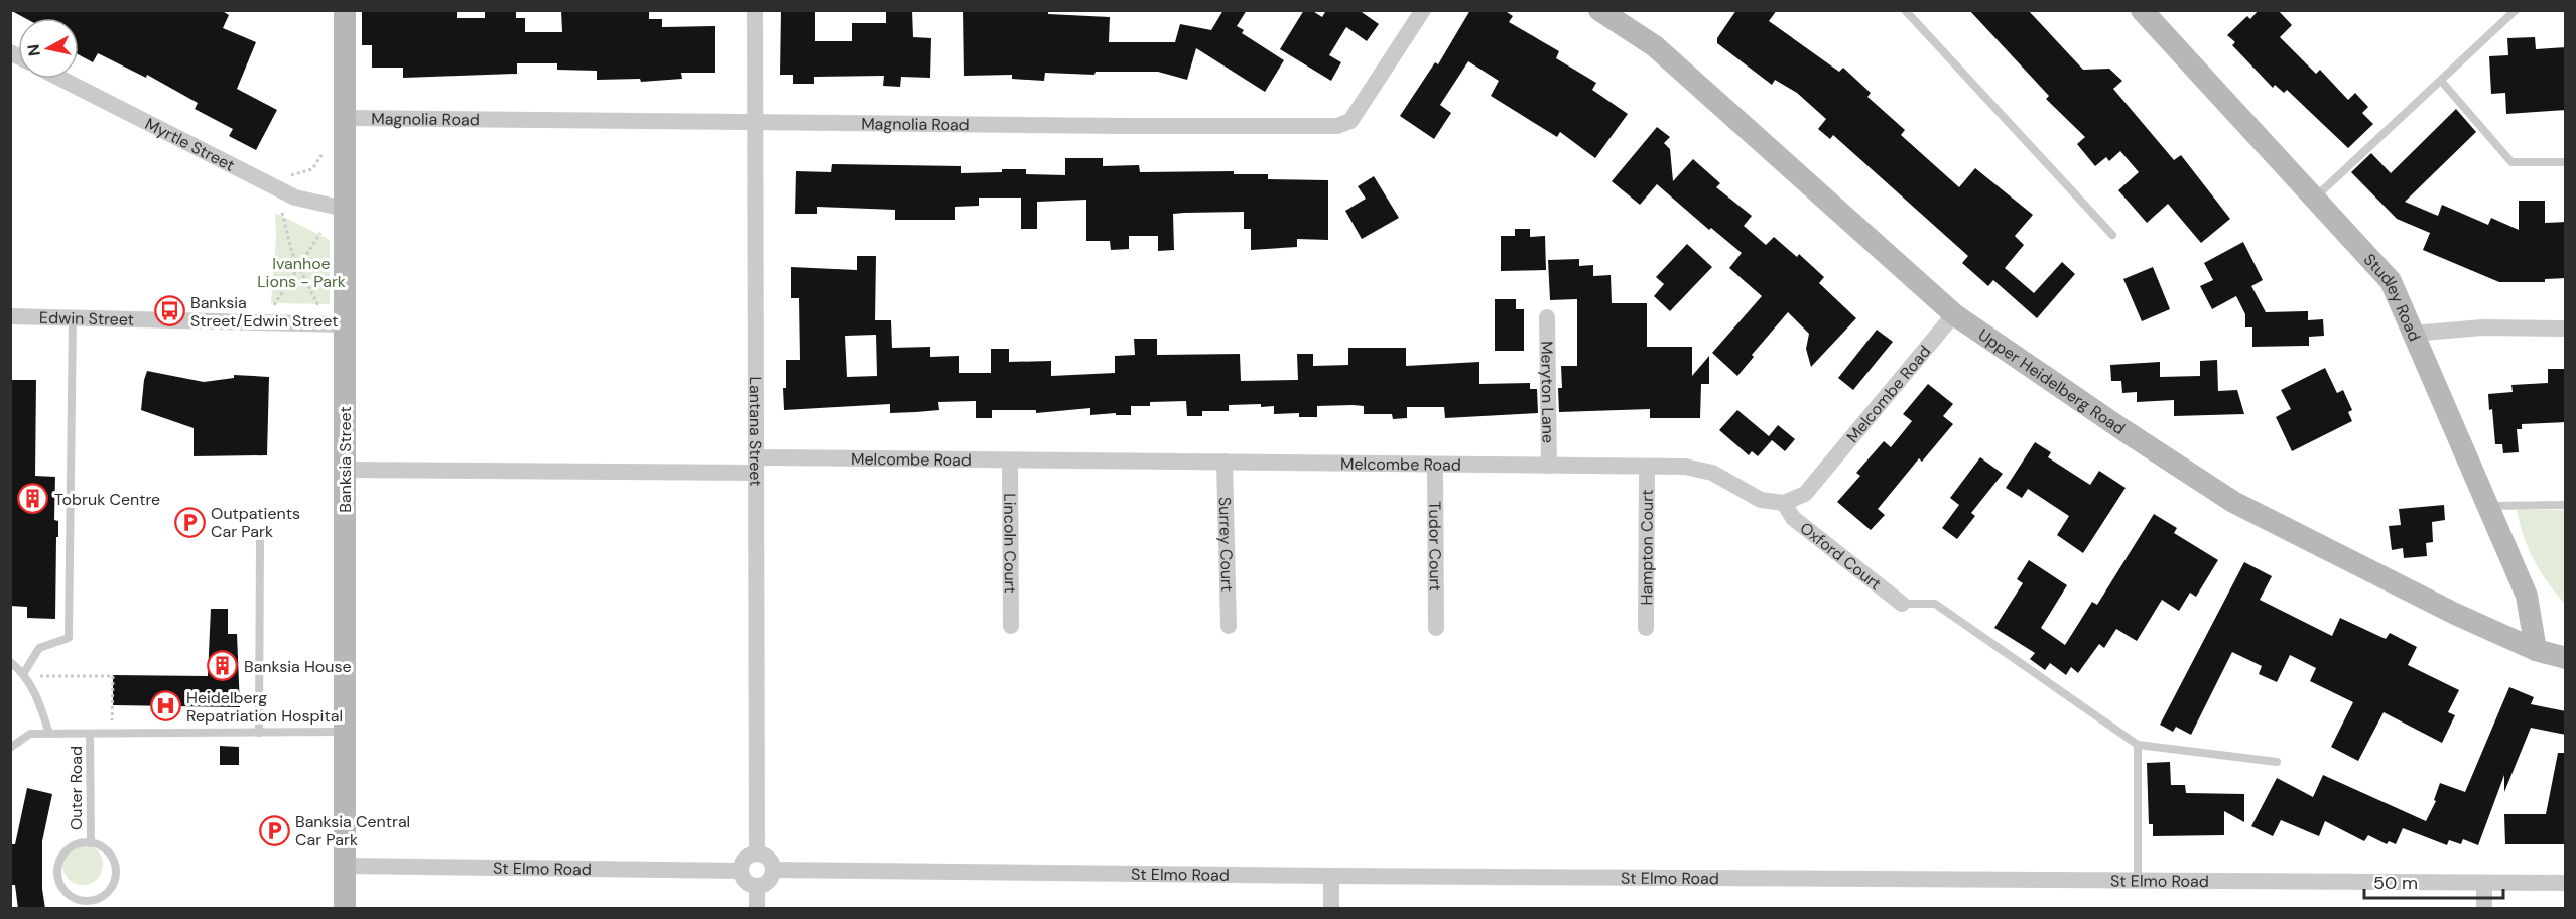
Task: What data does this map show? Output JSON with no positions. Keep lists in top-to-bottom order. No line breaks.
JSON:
{"streets":{"street":["Magnolia Road","Myrtle Street","Studley Road","Edwin Street","Upper Heidelberg Road","Meryton Lane","Melcombe Road","Lantana Street","Banksia Street","Lincoln Court","Surrey Court","Tudor Court","Hampton Court","Oxford Court","St Elmo Road"],"lane":["Outer Road"]},"crossings":[["Magnolia Road","Lantana Street"],["Magnolia Road","Banksia Street"],["Myrtle Street","Banksia Street"],["Studley Road","Upper Heidelberg Road"],["Edwin Street","Banksia Street"],["Upper Heidelberg Road","Melcombe Road"],["Meryton Lane","Melcombe Road"],["Melcombe Road","Lantana Street"],["Melcombe Road","Banksia Street"],["Melcombe Road","Lincoln Court"],["Melcombe Road","Surrey Court"],["Melcombe Road","Tudor Court"],["Melcombe Road","Hampton Court"],["Melcombe Road","Oxford Court"],["Lantana Street","St Elmo Road"],["Banksia Street","St Elmo Road"]],"parks":["Ivanhoe Lions - Park"],"places":{"bus stop":["Banksia Street/Edwin Street"],"building":["Tobruk Centre","Banksia House"],"parking":["Outpatients Car Park","Banksia Central Car Park"],"hospital":["Heidelberg Repatriation Hospital"]},"scale_bar":"50 m","north":"left"}
